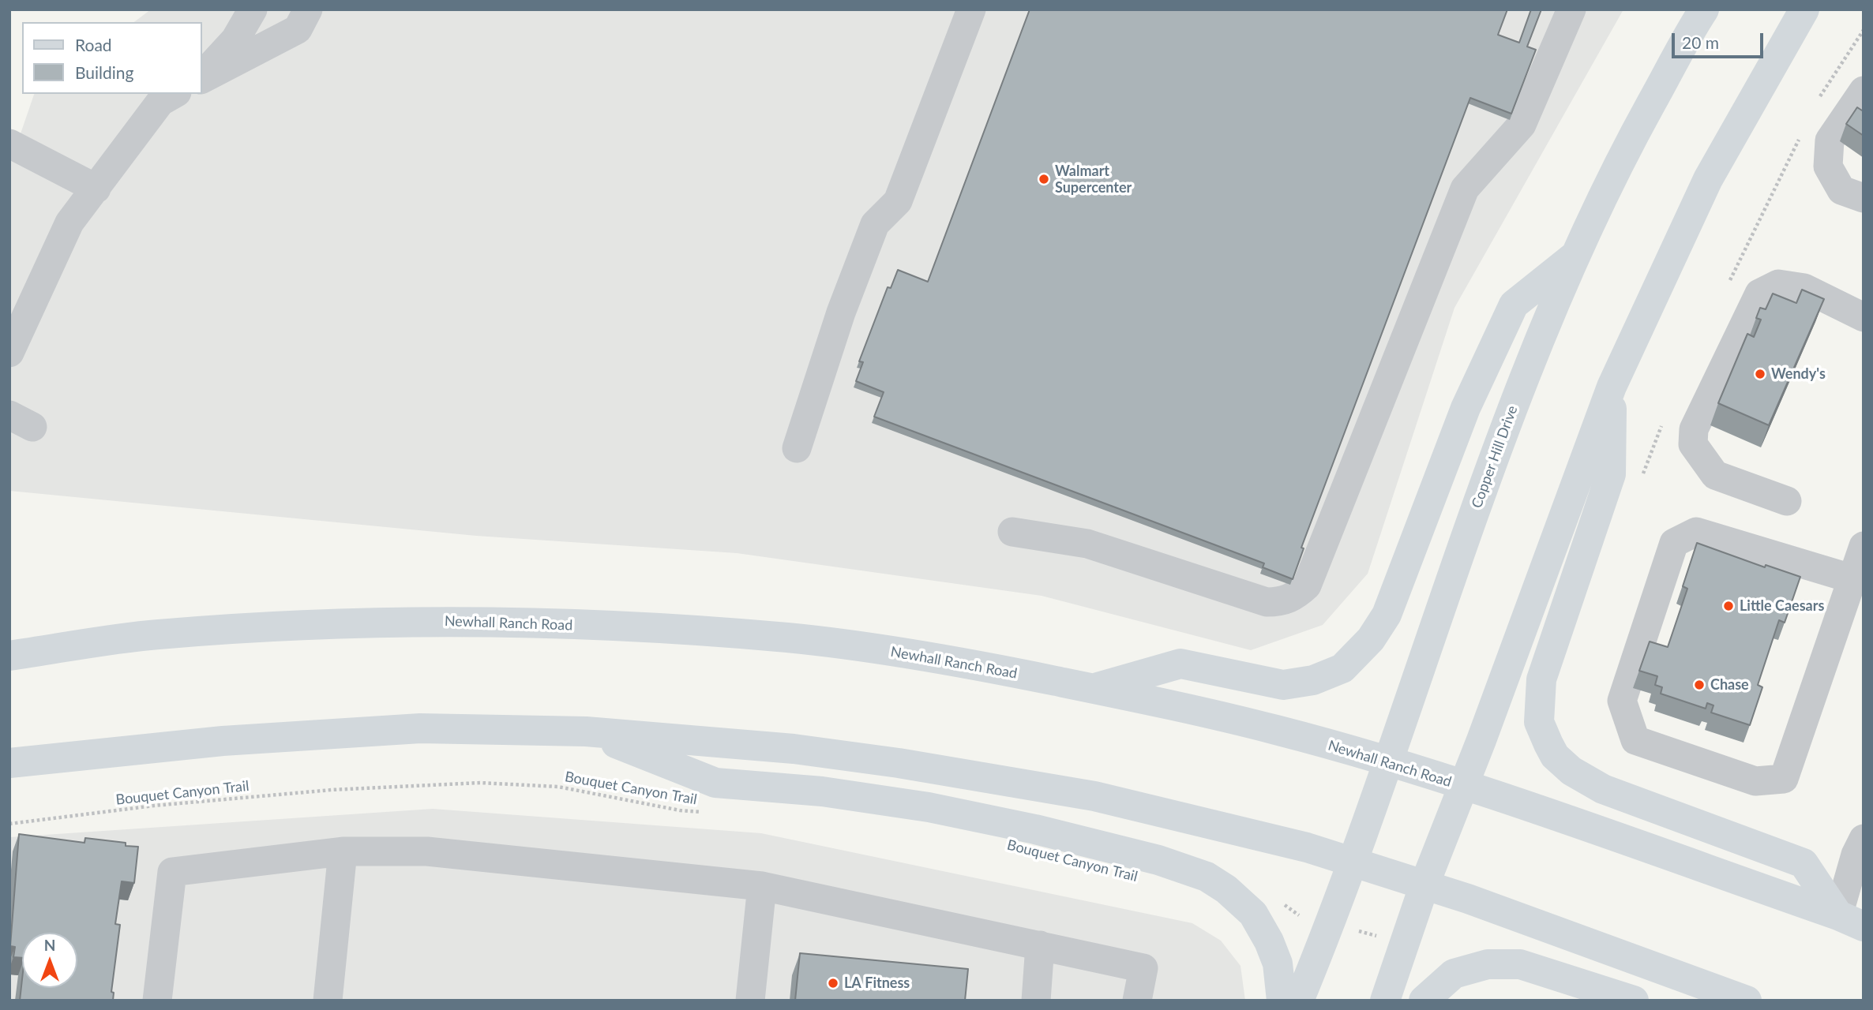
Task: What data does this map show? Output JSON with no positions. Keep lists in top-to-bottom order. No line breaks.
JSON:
{"streets":{"main road":["Copper Hill Drive","Newhall Ranch Road"],"path":["Bouquet Canyon Trail"]},"crossings":[["Copper Hill Drive","Newhall Ranch Road"]],"places":["Walmart Supercenter","Wendy's","Little Caesars","Chase","LA Fitness"],"legend":["Road","Building"],"scale_bar":"20 m","north":"top"}
